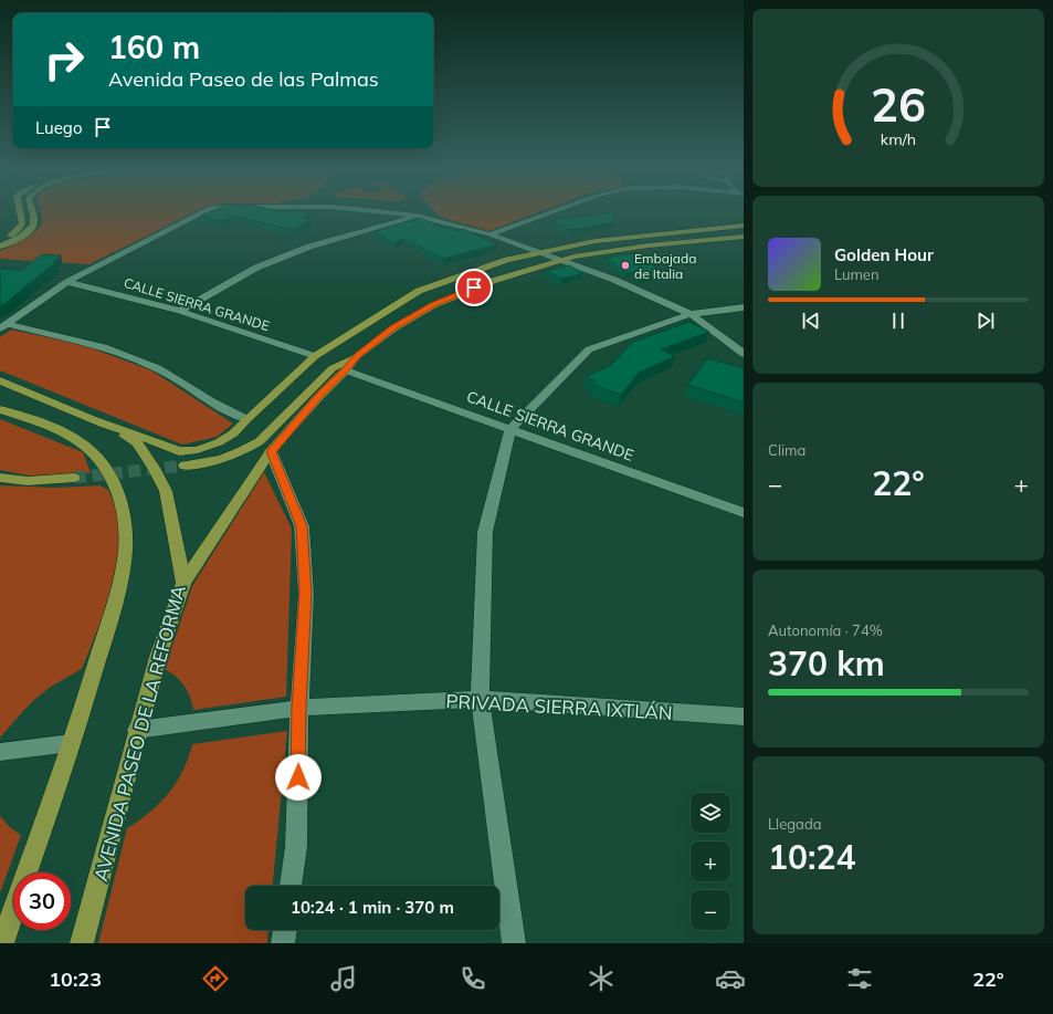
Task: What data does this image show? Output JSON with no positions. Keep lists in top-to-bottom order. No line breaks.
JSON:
{"streets":{"main road":["AVENIDA PASEO DE LA REFORMA"],"street":["CALLE SIERRA GRANDE","PRIVADA SIERRA IXTLÁN"]},"crossings":[["PRIVADA SIERRA IXTLÁN","AVENIDA PASEO DE LA REFORMA"]],"places":["Embajada de Italia"],"page":{"turn":["160 m","Avenida Paseo de las Palmas"],"then":"Luego","song":["Golden Hour","Lumen"],"tile":["Clima",["Autonomía · 74%","370 km"],["Llegada","10:24"]],"heat":["−","22°","+"],"map_buttons":["+","−"],"limit":"30","trip":"10:24 · 1 min · 370 m","tabs":["10:23","22°"],"gauge":["26","km/h"]}}
